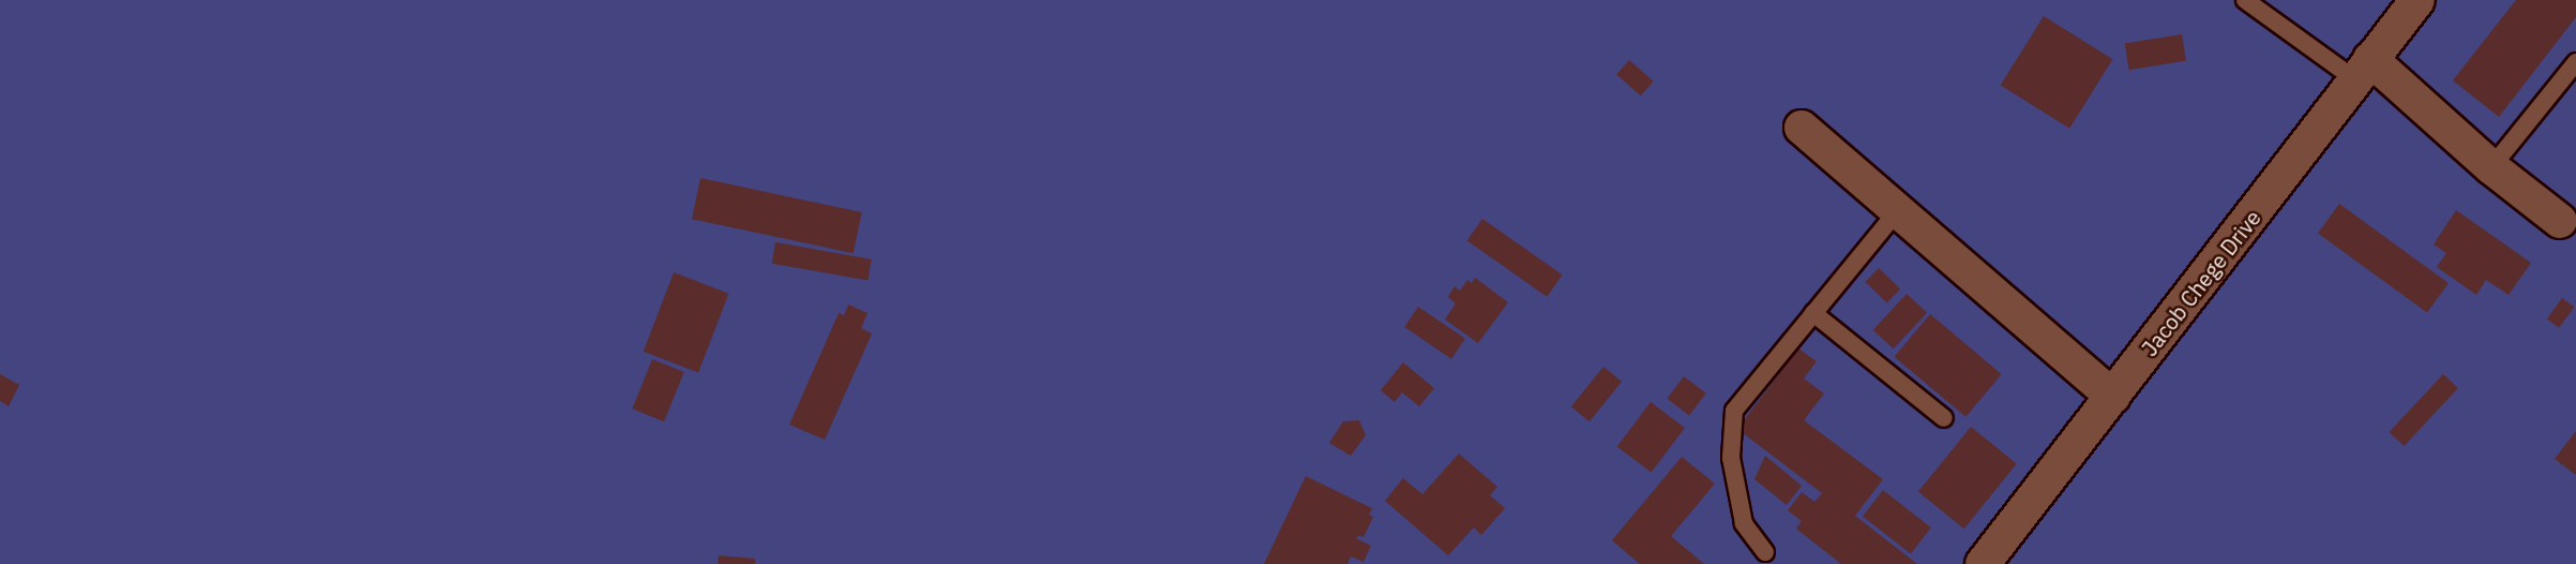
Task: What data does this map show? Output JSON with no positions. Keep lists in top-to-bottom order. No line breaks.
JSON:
{"streets":{"street":["Jacob Chege Drive"]}}
